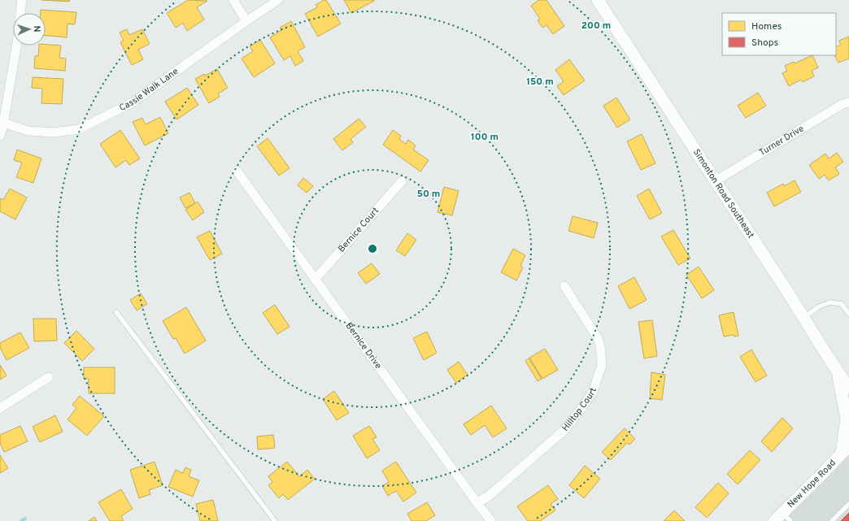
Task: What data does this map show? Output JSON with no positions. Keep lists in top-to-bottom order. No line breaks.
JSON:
{"streets":{"street":["Cassie Walk Lane","Turner Drive","Simonton Road Southeast","Bernice Court","Bernice Drive","Hilltop Court","New Hope Road"]},"crossings":[["Turner Drive","Simonton Road Southeast"],["Bernice Court","Bernice Drive"],["Bernice Drive","Hilltop Court"]],"legend":["Homes","Shops"],"north":"right","rings":["200 m","150 m","100 m","50 m"]}
